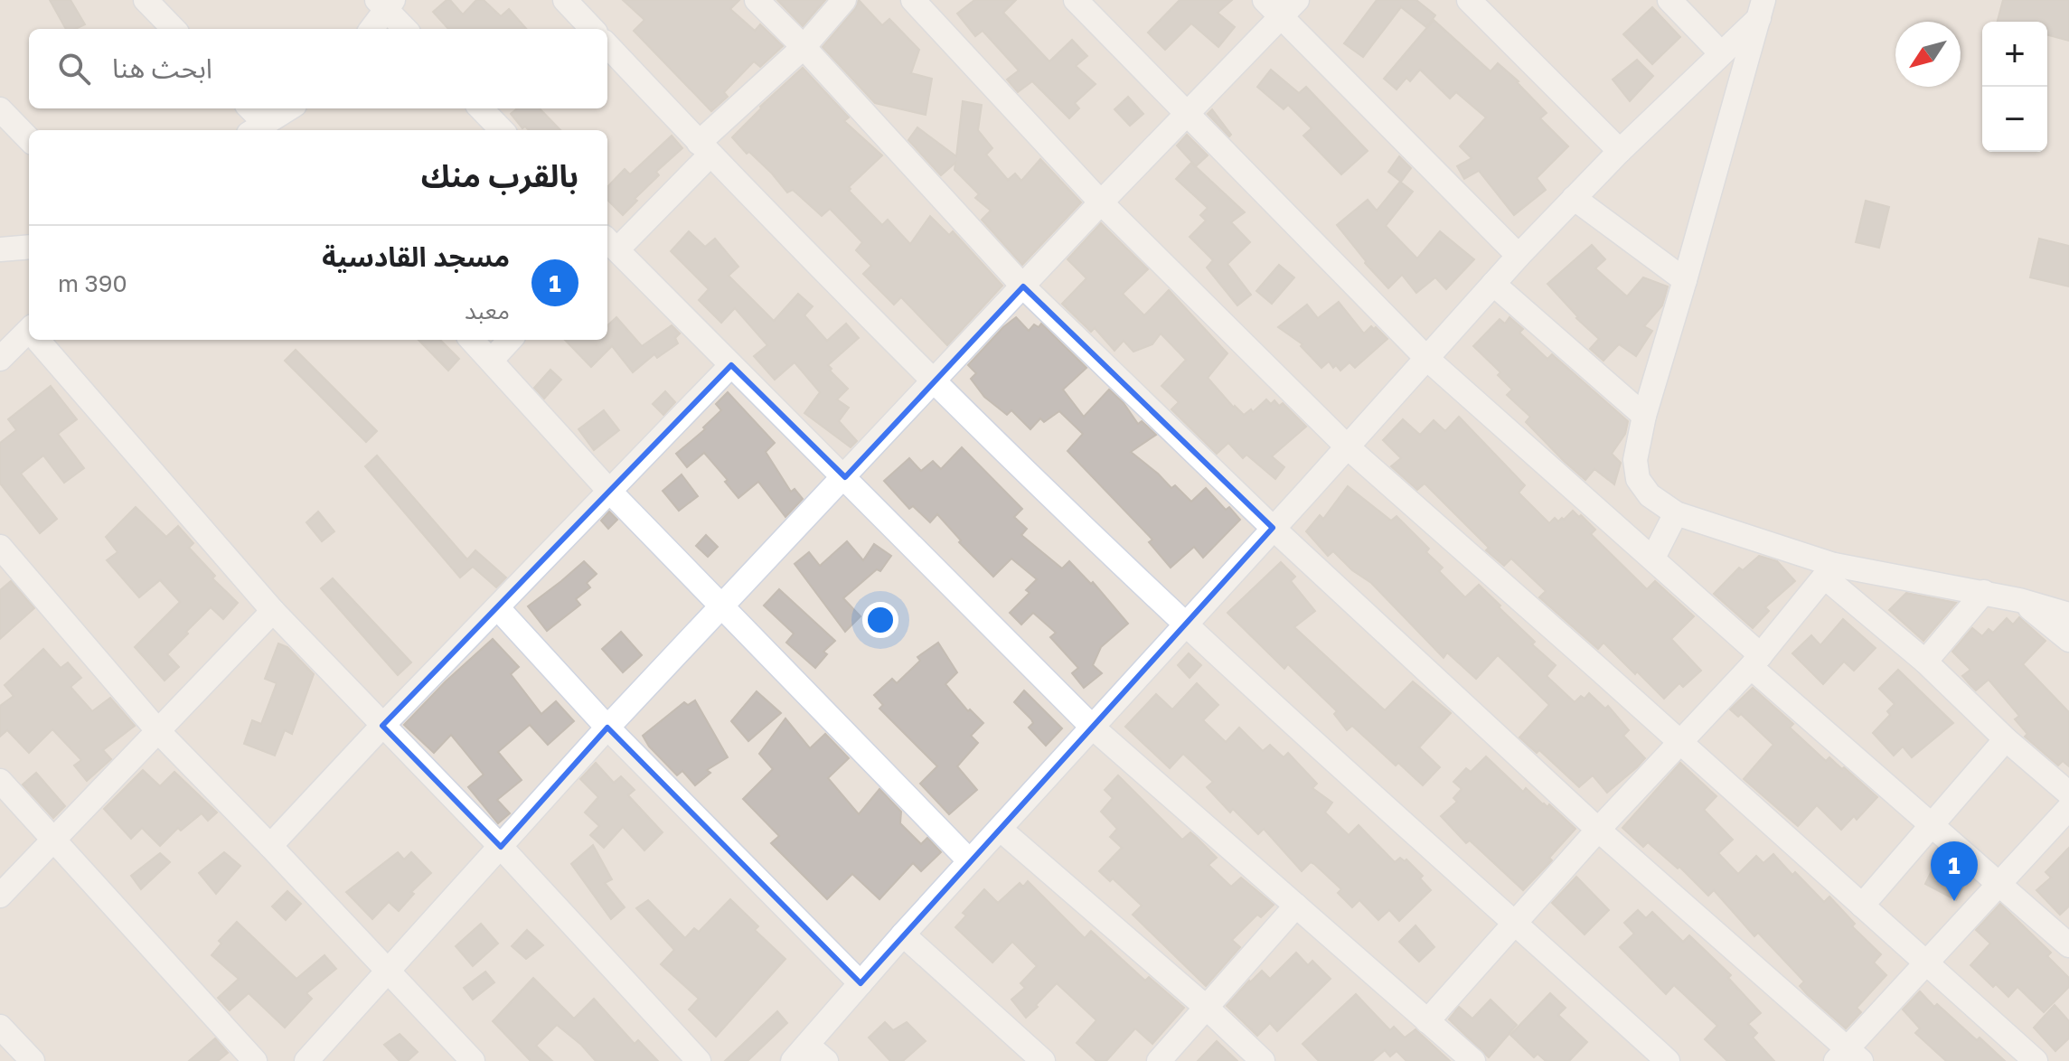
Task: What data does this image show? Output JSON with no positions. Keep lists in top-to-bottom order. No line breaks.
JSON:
{"north":"bottom left","page":{"map_buttons":["+","−"],"search":"ابحث هنا","heading":"بالقرب منك","list":[{"mark":"1","name":"مسجد القادسية","note":"معبد","value":"390 m"}],"pins":"1"}}
